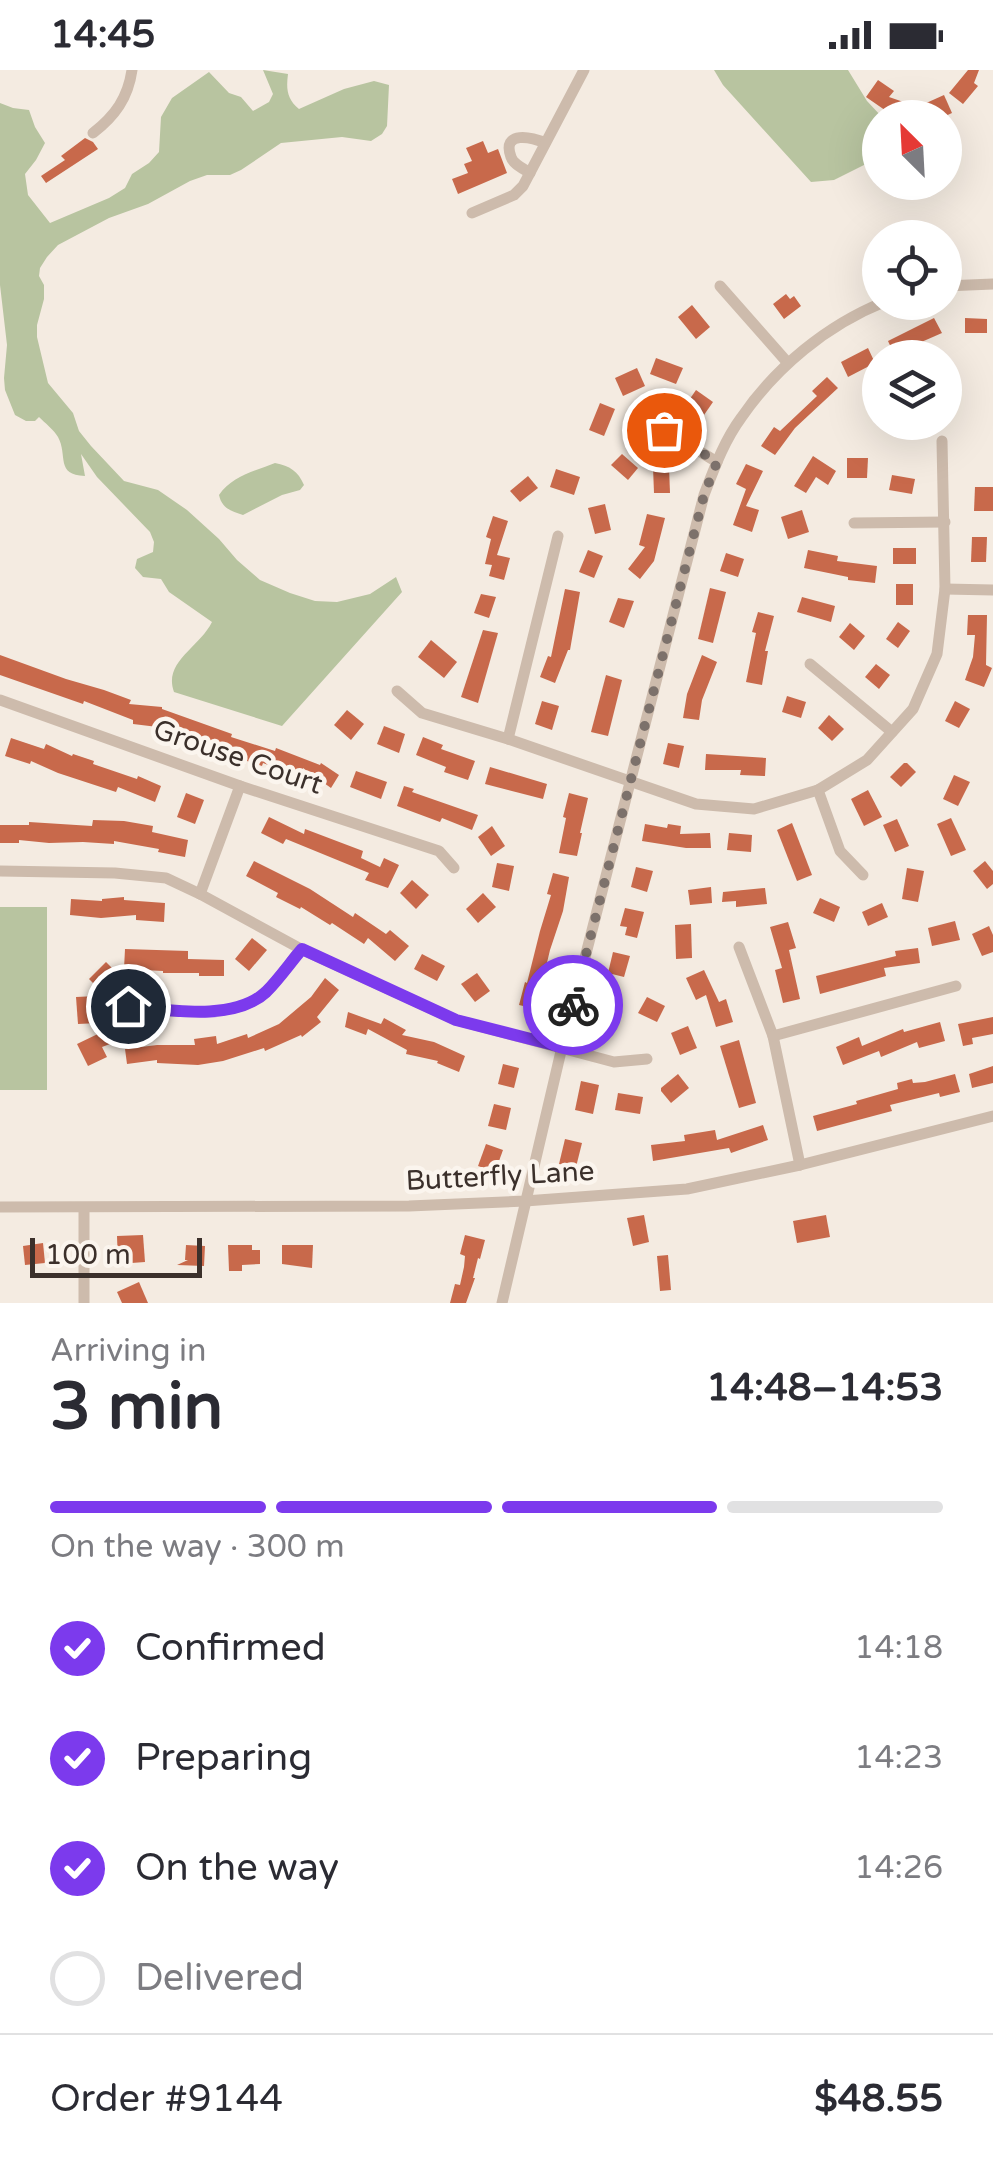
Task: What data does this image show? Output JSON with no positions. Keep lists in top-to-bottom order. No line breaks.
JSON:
{"streets":{"street":["Grouse Court","Butterfly Lane"]},"scale_bar":"100 m","north":"top left","page":{"status":"14:45","scale":"100 m","heading":["3 min","Arriving in","14:48–14:53"],"panel":["Order #9144","$48.55"],"bar":"On the way · 300 m","list":[["Confirmed","14:18"],["Preparing","14:23"],["On the way","14:26"],"Delivered"]}}
